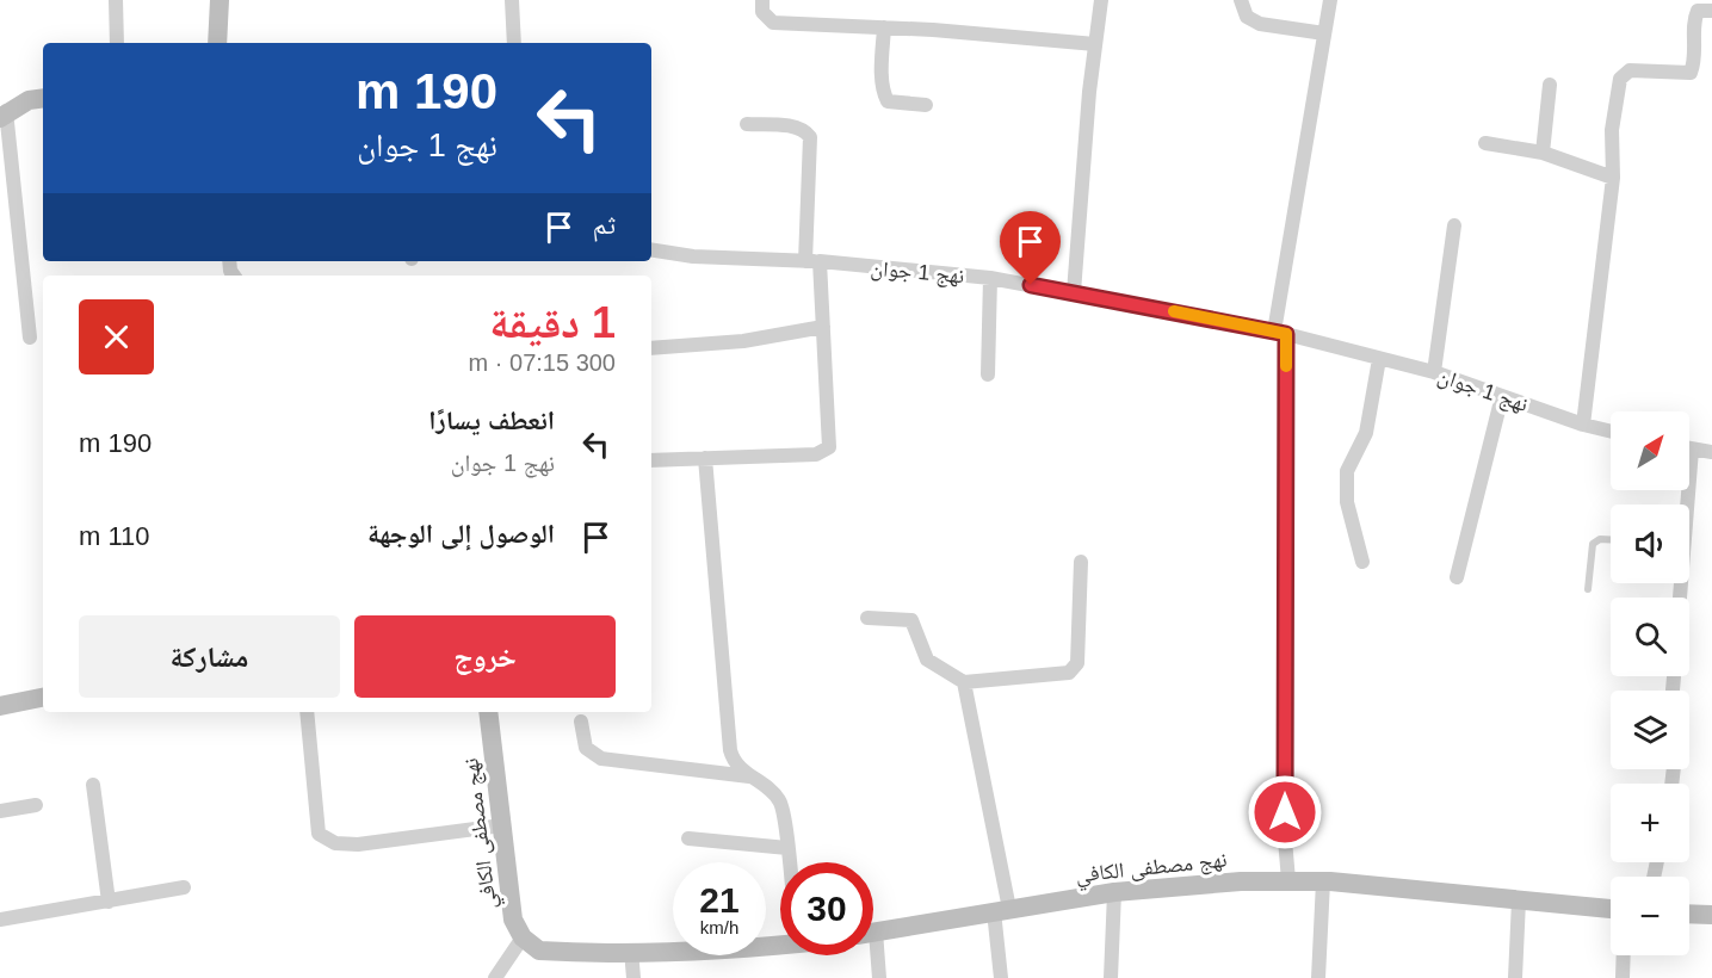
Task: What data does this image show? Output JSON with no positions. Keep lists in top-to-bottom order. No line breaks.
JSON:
{"streets":{"street":["نهج 1 جوان","نهج مصطفى الكافي"]},"north":"top right","page":{"turn":["190 m","نهج 1 جوان"],"then":"ثم","heading":["1 دقيقة","300 m · 07:15"],"list":[{"name":"انعطف يسارًا","note":"نهج 1 جوان","value":"190 m"},{"name":"الوصول إلى الوجهة","value":"110 m"}],"map_buttons":["+","−"],"buttons":["خروج","مشاركة"],"speed":"21 km/h","limit":"30"}}
